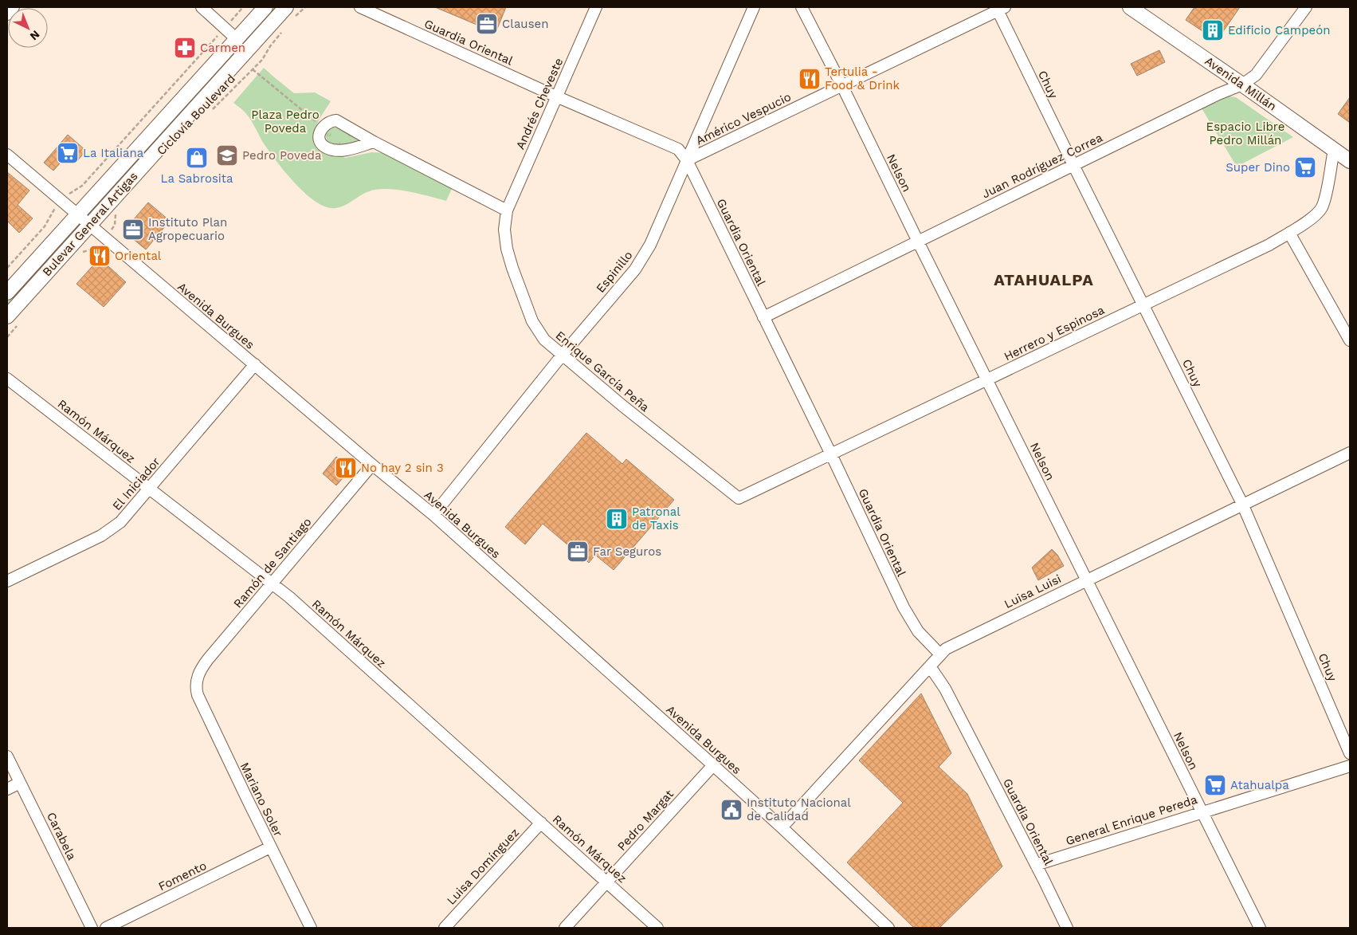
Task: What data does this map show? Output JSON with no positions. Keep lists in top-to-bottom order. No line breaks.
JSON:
{"streets":{"main road":["Avenida Millán","Bulevar General Artigas"],"street":["Guardia Oriental","Chuy","Andrés Cheveste","Américo Vespucio","Juan Rodríguez Correa","Nelson","Espinillo","Avenida Burgues","Herrero y Espinosa","Enrique García Peña","Ramón Márquez","El Iniciador","Ramón de Santiago","Luisa Luisi","Mariano Soler","Pedro Margat","General Enrique Pereda","Carabela","Luisa Domínguez","Fomento"],"path":["Ciclovía Boulevard"]},"crossings":[["Guardia Oriental","Andrés Cheveste"],["Guardia Oriental","Américo Vespucio"],["Guardia Oriental","Juan Rodríguez Correa"],["Guardia Oriental","Espinillo"],["Guardia Oriental","Herrero y Espinosa"],["Guardia Oriental","Luisa Luisi"],["Guardia Oriental","General Enrique Pereda"],["Avenida Millán","Juan Rodríguez Correa"],["Avenida Millán","Herrero y Espinosa"],["Chuy","Américo Vespucio"],["Chuy","Juan Rodríguez Correa"],["Chuy","Herrero y Espinosa"],["Chuy","Luisa Luisi"],["Andrés Cheveste","Enrique García Peña"],["Américo Vespucio","Nelson"],["Américo Vespucio","Espinillo"],["Juan Rodríguez Correa","Nelson"],["Nelson","Herrero y Espinosa"],["Nelson","Luisa Luisi"],["Nelson","General Enrique Pereda"],["Bulevar General Artigas","Avenida Burgues"],["Espinillo","Avenida Burgues"],["Espinillo","Enrique García Peña"],["Avenida Burgues","El Iniciador"],["Avenida Burgues","Ramón de Santiago"],["Avenida Burgues","Luisa Luisi"],["Avenida Burgues","Pedro Margat"],["Herrero y Espinosa","Enrique García Peña"],["Ramón Márquez","El Iniciador"],["Ramón Márquez","Ramón de Santiago"],["Ramón Márquez","Pedro Margat"],["Ramón Márquez","Luisa Domínguez"],["Ramón de Santiago","Mariano Soler"],["Mariano Soler","Fomento"]],"districts":["ATAHUALPA"],"parks":["Plaza Pedro Poveda","Espacio Libre Pedro Millán"],"places":{"office":["Clausen","Instituto Plan Agropecuario","Far Seguros"],"building":["Edificio Campeón","Patronal de Taxis"],"pharmacy":["Carmen"],"restaurant":["Tertulia - Food & Drink","Oriental","No hay 2 sin 3"],"supermarket":["La Italiana","Super Dino","Atahualpa"],"school or university":["Pedro Poveda"],"shop":["La Sabrosita"],"public building":["Instituto Nacional de Calidad"]},"north":"bottom right"}
